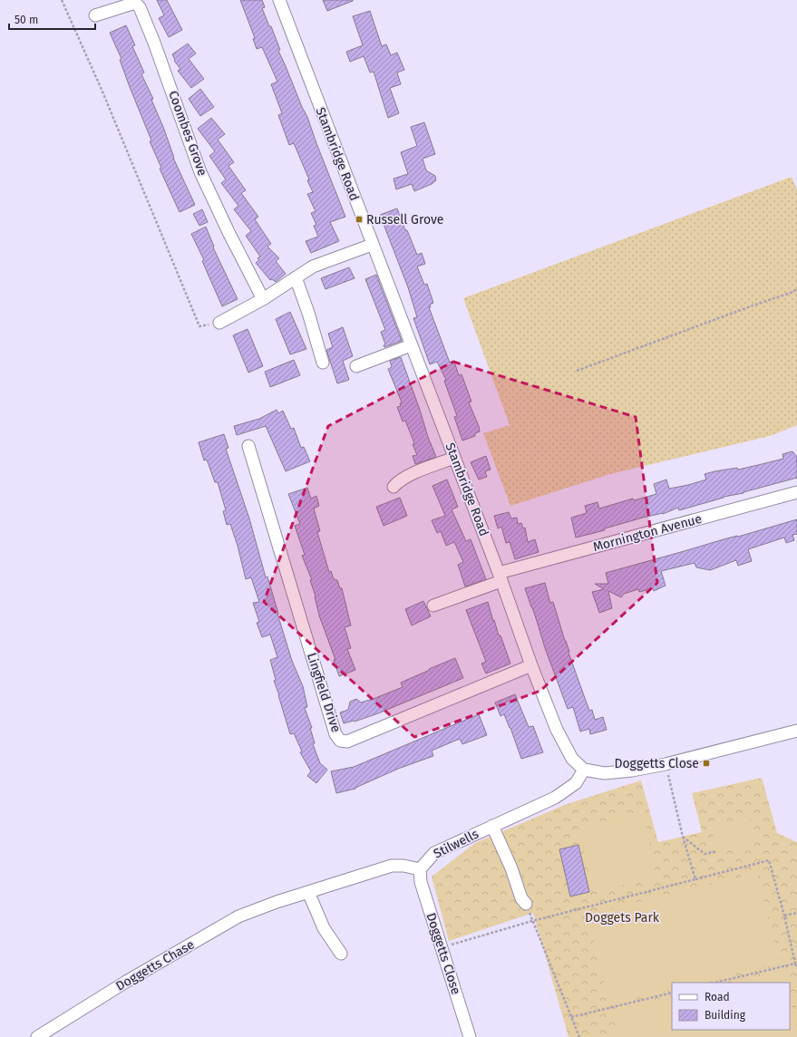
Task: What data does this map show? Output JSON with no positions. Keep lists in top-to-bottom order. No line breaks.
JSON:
{"streets":{"street":["Coombes Grove","Stambridge Road","Mornington Avenue","Lingfield Drive","Stilwells","Doggetts Close","Doggetts Chase"]},"crossings":[["Stambridge Road","Mornington Avenue"],["Stambridge Road","Lingfield Drive"],["Stambridge Road","Stilwells"],["Stilwells","Doggetts Close"]],"parks":["Doggets Park"],"places":{"transit":["Russell Grove","Doggetts Close"]},"legend":["Road","Building"],"scale_bar":"50 m"}
